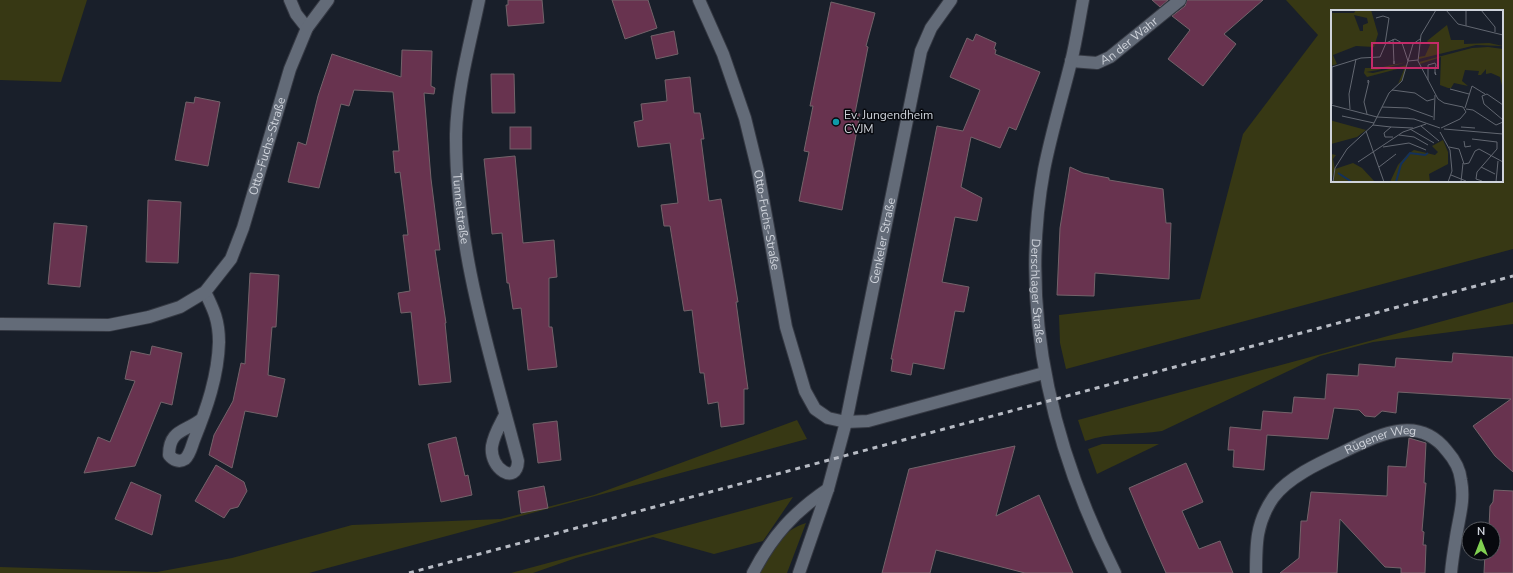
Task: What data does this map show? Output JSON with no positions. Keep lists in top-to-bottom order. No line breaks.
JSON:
{"streets":{"street":["An der Wahr","Otto-Fuchs-Straße","Tunnelstraße","Genkeler Straße","Derschlager Straße","Rügener Weg"]},"crossings":[["An der Wahr","Derschlager Straße"],["Otto-Fuchs-Straße","Genkeler Straße"],["Otto-Fuchs-Straße","Derschlager Straße"]],"places":["Ev. Jungendheim CVJM"],"north":"top"}
